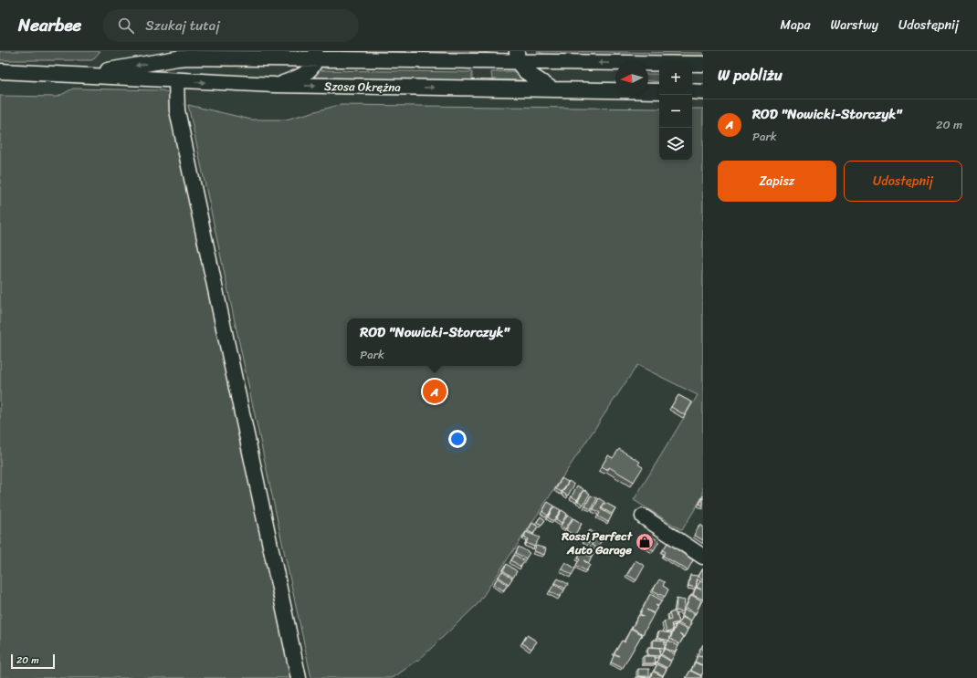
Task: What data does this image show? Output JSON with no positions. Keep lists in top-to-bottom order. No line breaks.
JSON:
{"streets":{"street":["Szosa Okrężna"]},"places":{"shop":["Rossi Perfect Auto Garage"]},"scale_bar":"20 m","north":"left","page":{"header":"Nearbee","search":"Szukaj tutaj","nav":["Mapa","Warstwy","Udostępnij"],"heading":"W pobliżu","map_buttons":["+","−"],"list":[{"mark":"A","name":"ROD \"Nowicki-Storczyk\"","note":"Park","value":"20 m"}],"buttons":["Zapisz","Udostępnij"],"popup":["ROD \"Nowicki-Storczyk\"","Park"],"pins":"A","scale":"20 m"}}
